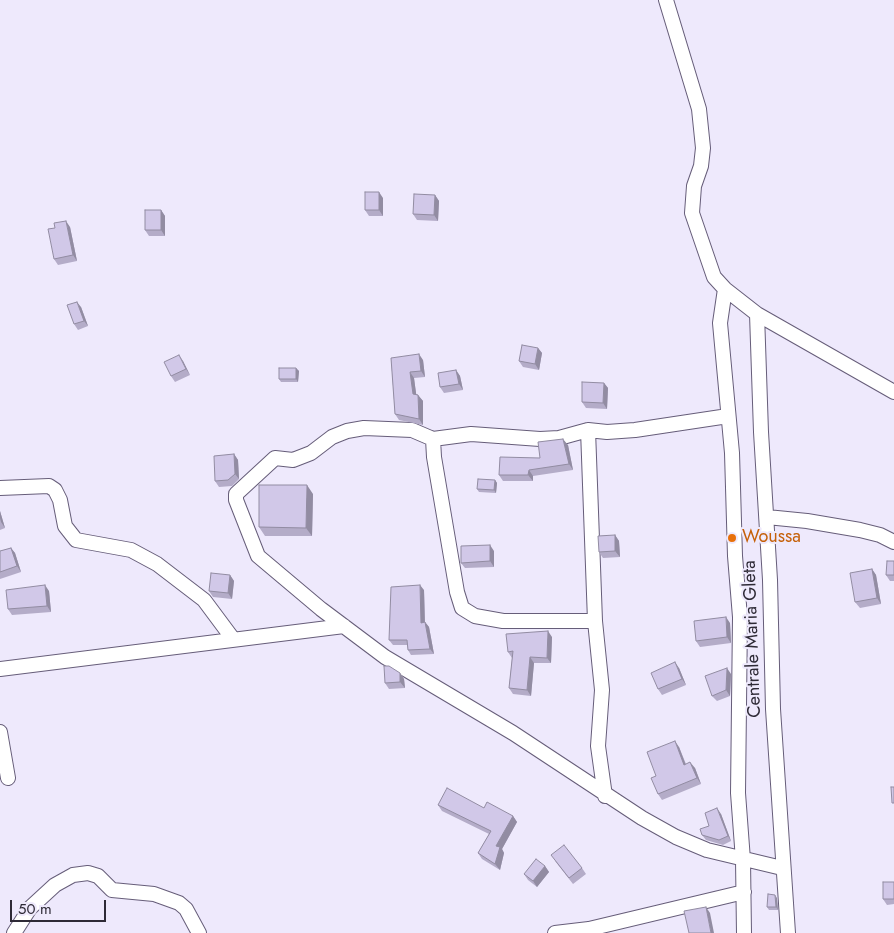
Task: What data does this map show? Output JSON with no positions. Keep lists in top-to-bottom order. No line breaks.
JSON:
{"streets":{"street":["Centrale Maria Gleta"]},"places":["Woussa"],"scale_bar":"50 m"}
